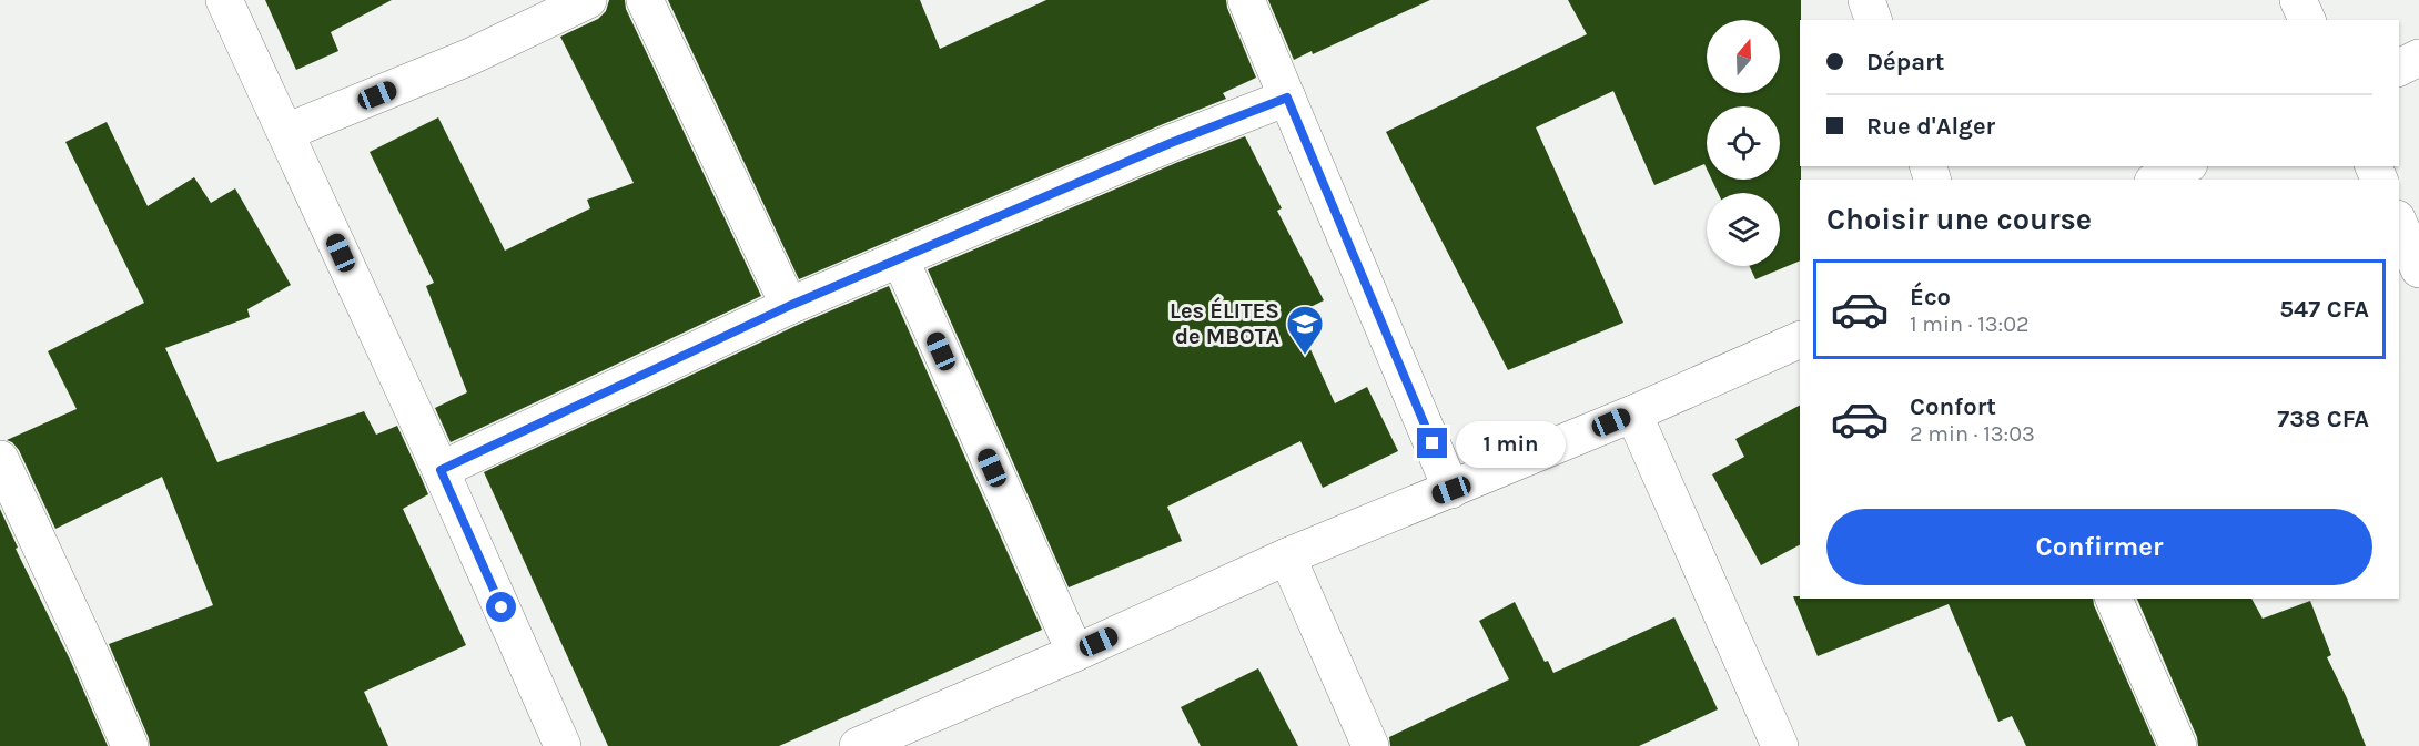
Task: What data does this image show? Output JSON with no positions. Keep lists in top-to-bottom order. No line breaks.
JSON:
{"places":{"school or university":["Les ÉLITES de MBOTA"]},"north":"top","page":{"banner":["Départ","Rue d'Alger"],"heading":"Choisir une course","list":[{"name":"Éco","note":"1 min · 13:02","value":"547 CFA"},{"name":"Confort","note":"2 min · 13:03","value":"738 CFA"}],"bubble":"1 min","buttons":"Confirmer"}}
